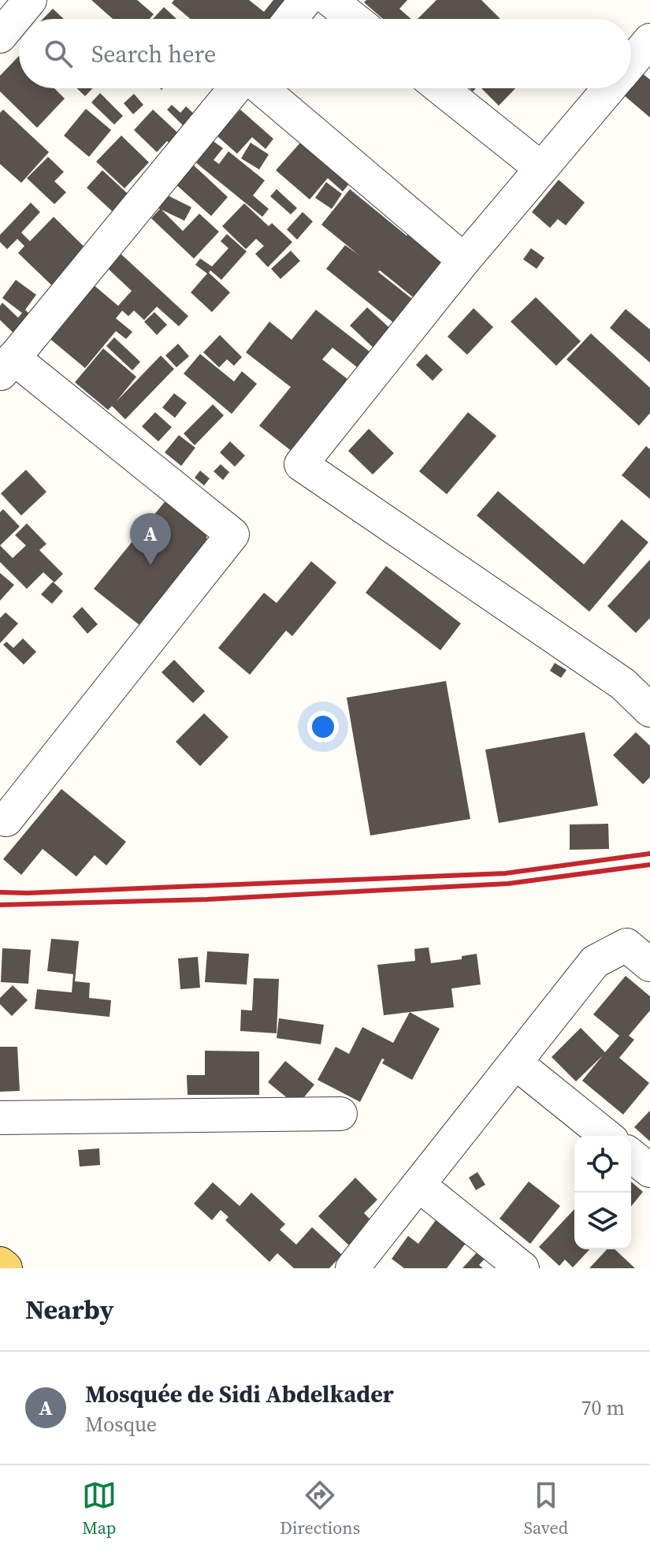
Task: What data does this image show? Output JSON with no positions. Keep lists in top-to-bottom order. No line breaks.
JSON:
{"page":{"search":"Search here","pins":"A","heading":"Nearby","list":[{"mark":"A","name":"Mosquée de Sidi Abdelkader","note":"Mosque","value":"70 m"}],"nav":["Map","Directions","Saved"]}}
